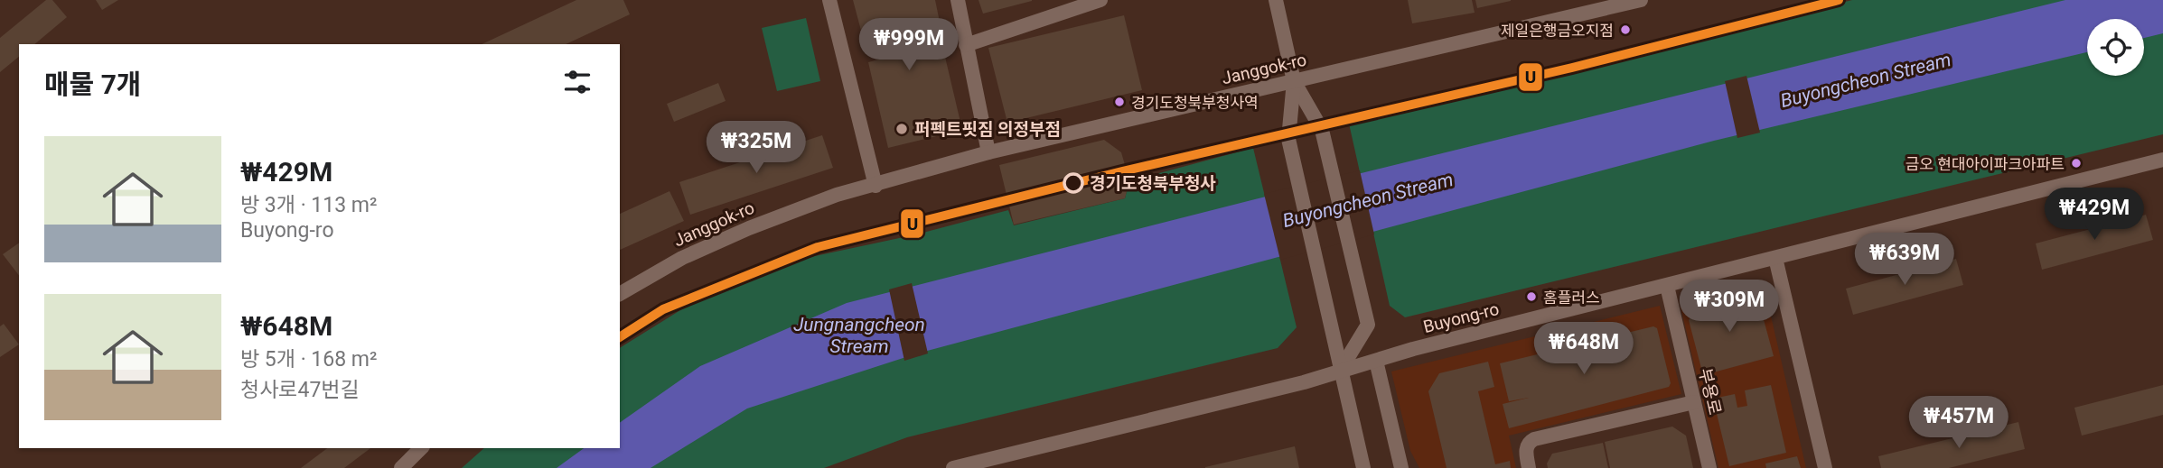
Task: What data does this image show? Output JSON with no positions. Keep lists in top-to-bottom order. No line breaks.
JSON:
{"streets":{"street":["Janggok-ro","Buyong-ro","부용로"]},"crossings":[["Buyong-ro","부용로"]],"water":["Buyongcheon Stream","Jungnangcheon Stream"],"places":["제일은행금오지점","경기도청북부청사역","퍼펙트핏짐 의정부점","금오 현대아이파크아파트","경기도청북부청사","홈플러스"],"lines":["transit line U"],"page":{"price":["₩999M","₩325M","₩429M","₩639M","₩309M","₩648M","₩457M"],"heading":"매물 7개","list":[{"name":"₩429M","note":"방 3개 · 113 m² · Buyong-ro"},{"name":"₩648M","note":"방 5개 · 168 m² · 청사로47번길"}]}}
